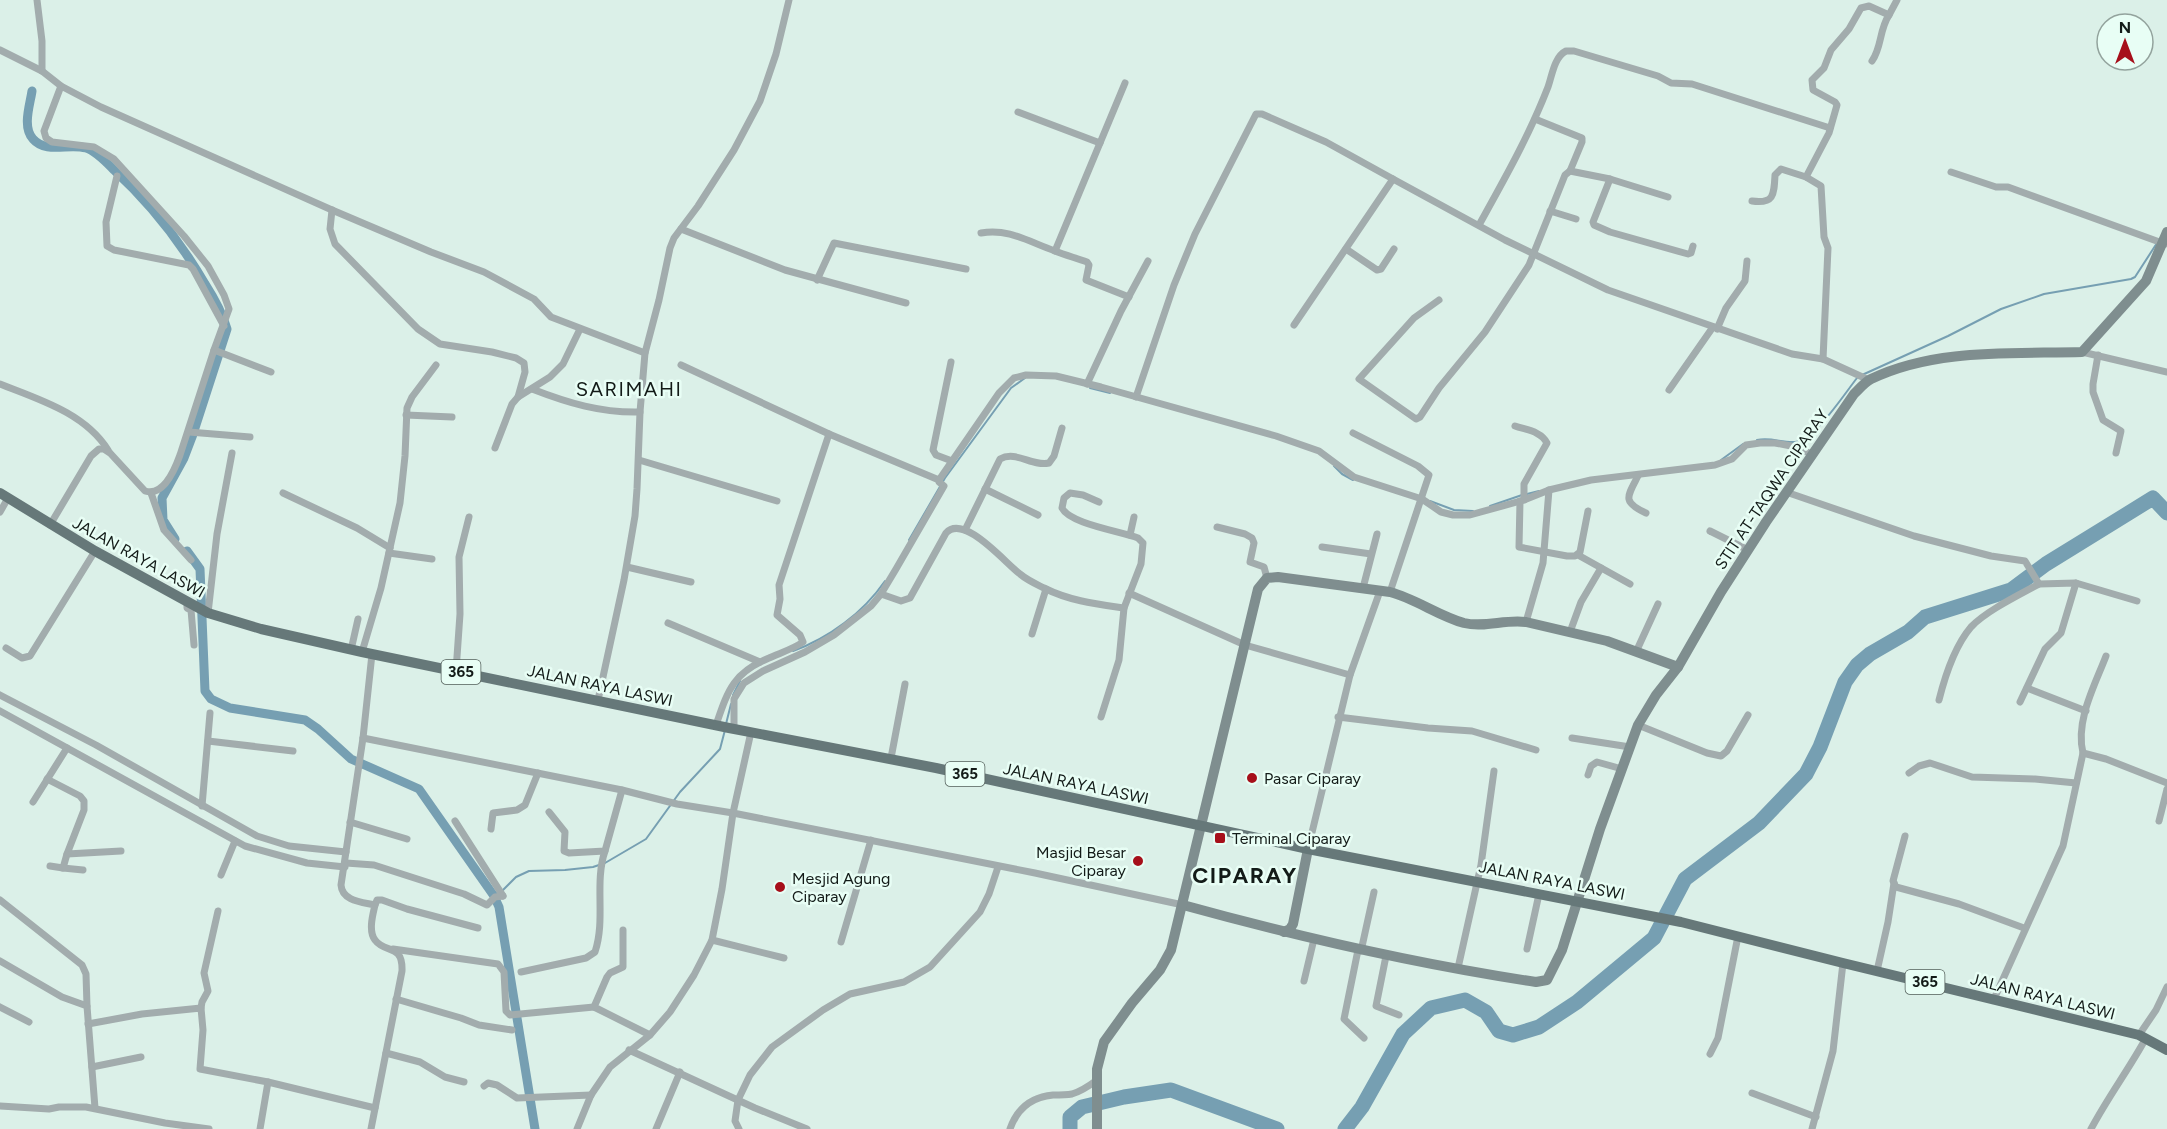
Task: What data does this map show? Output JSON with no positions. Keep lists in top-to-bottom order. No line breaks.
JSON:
{"streets":{"main road":["STIT AT-TAQWA CIPARAY","JALAN RAYA LASWI","365"]},"crossings":[["STIT AT-TAQWA CIPARAY","JALAN RAYA LASWI"]],"districts":["SARIMAHI","CIPARAY"],"places":{"other":["Pasar Ciparay","Masjid Besar Ciparay","Mesjid Agung Ciparay"],"transit":["Terminal Ciparay"]},"north":"top"}
